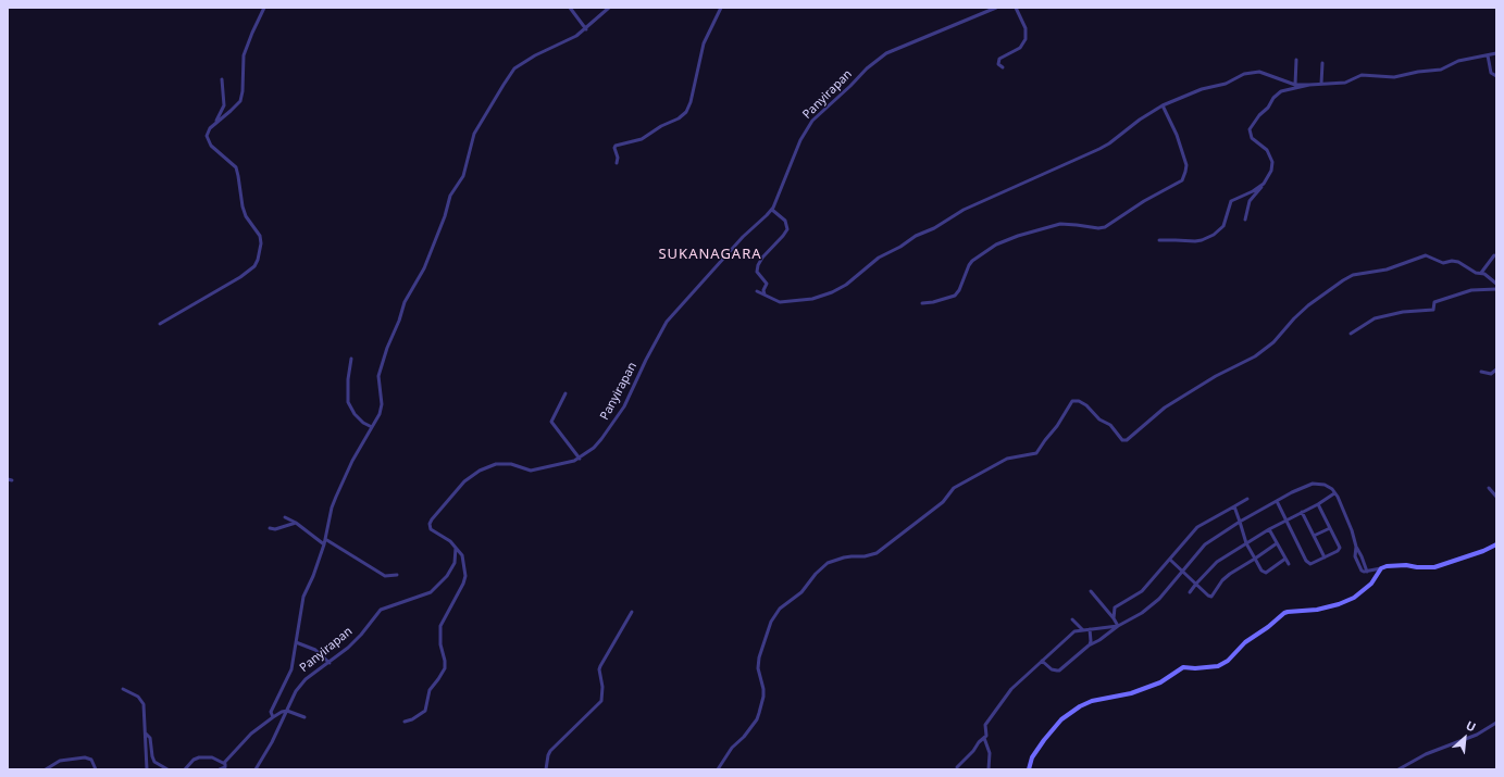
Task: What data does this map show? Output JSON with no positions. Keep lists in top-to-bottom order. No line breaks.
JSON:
{"streets":{"street":["Panyirapan"]},"districts":["SUKANAGARA"],"north":"top right"}
